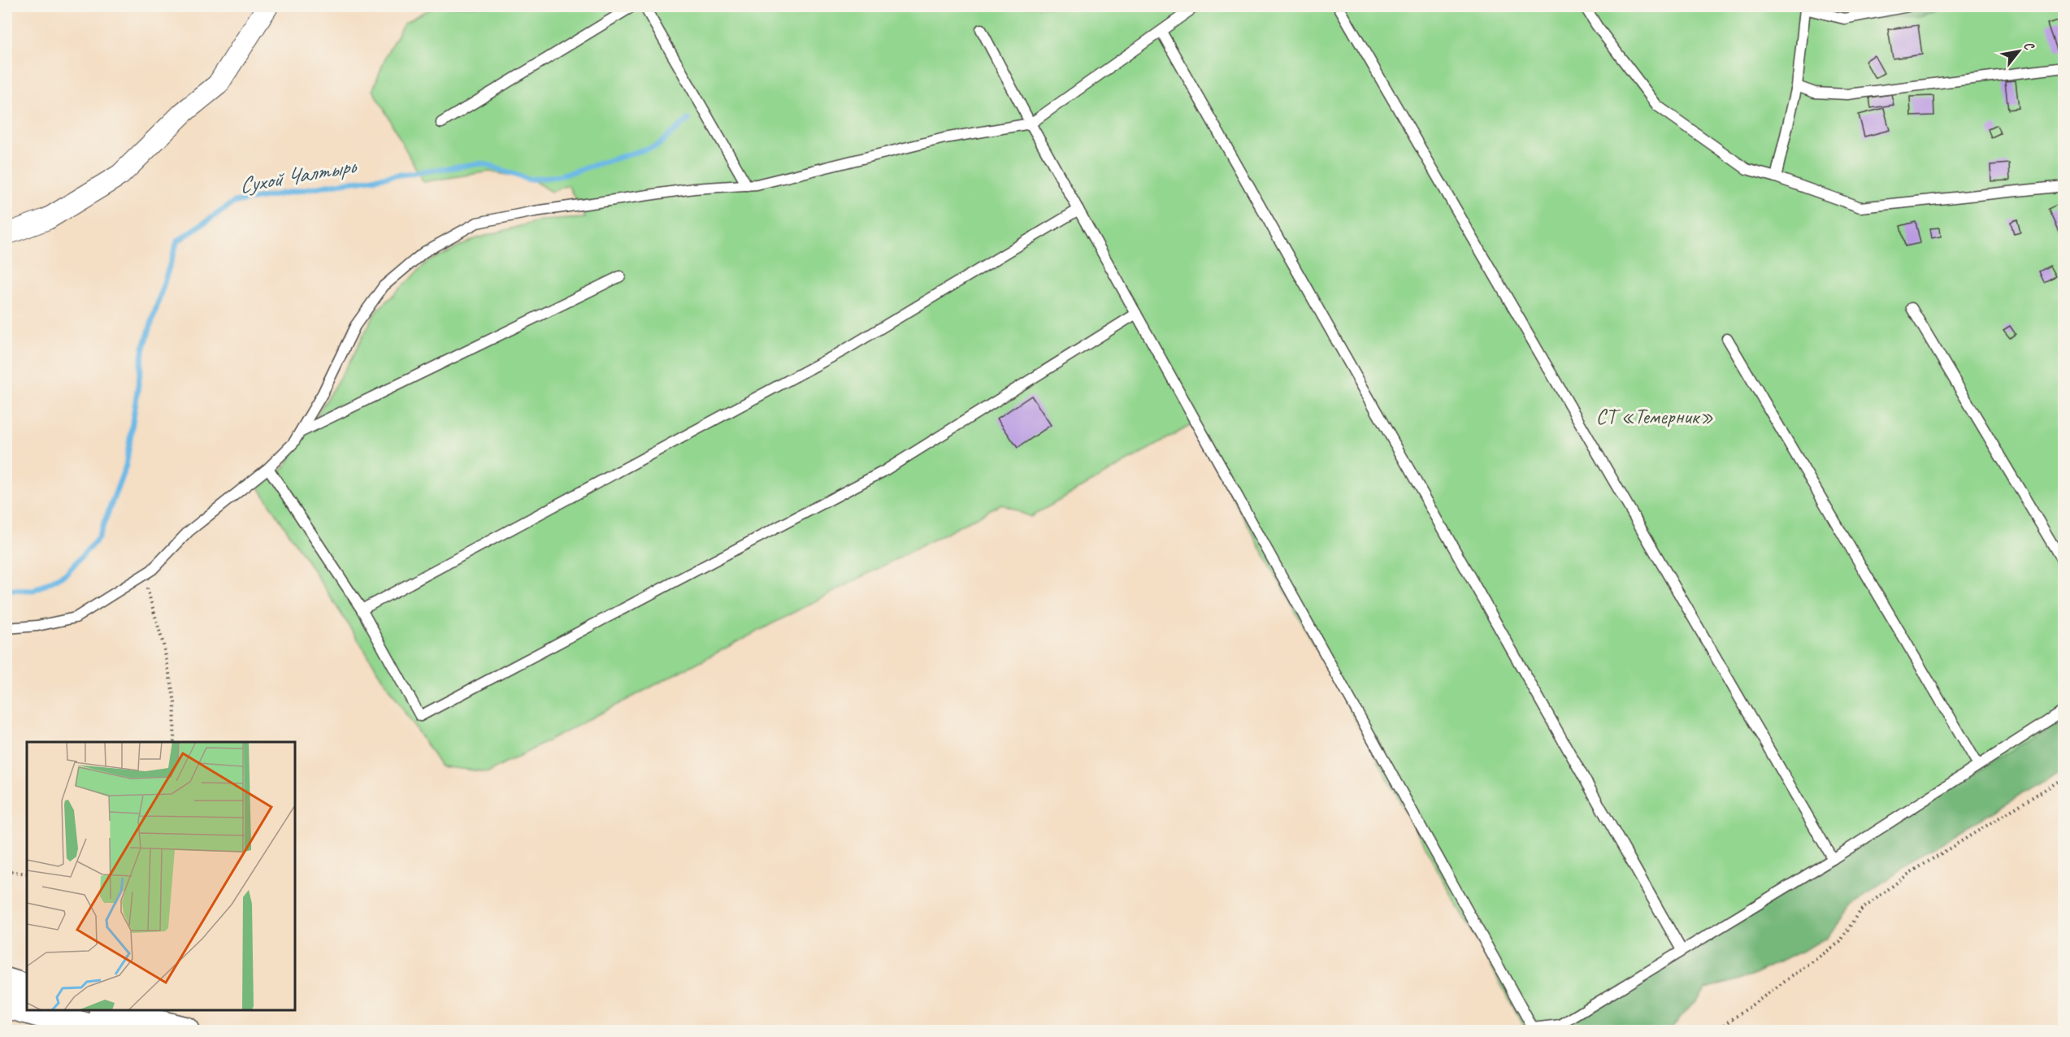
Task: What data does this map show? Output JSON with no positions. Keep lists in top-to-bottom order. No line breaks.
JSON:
{"water":["Сухой Чалтырь"],"parks":["СТ «Темерник»"],"north":"top right"}
